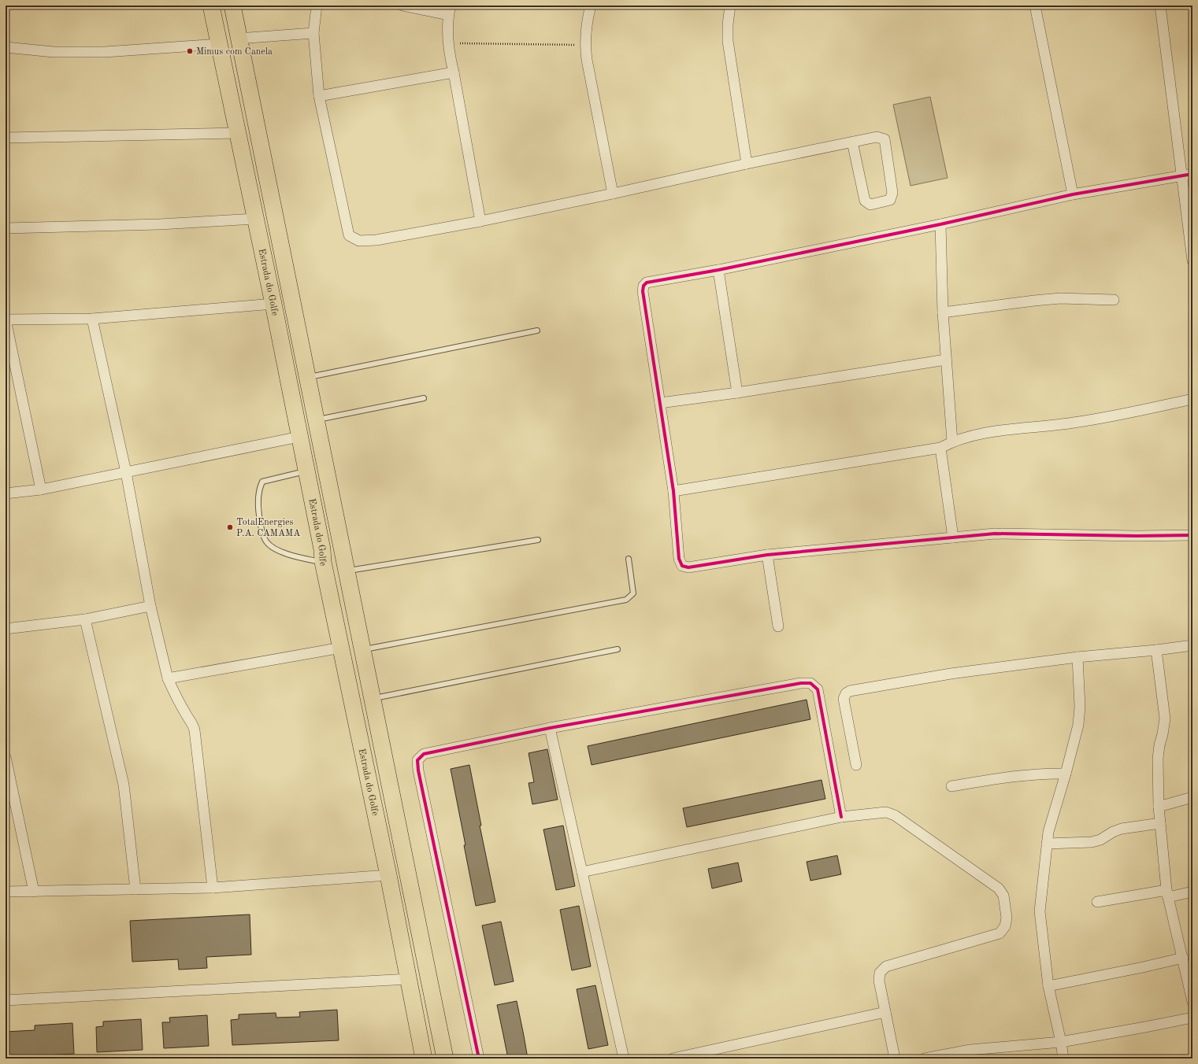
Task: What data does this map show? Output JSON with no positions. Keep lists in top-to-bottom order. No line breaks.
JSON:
{"streets":{"highway":["Estrada do Golfe"]},"places":["Mimus com Canela","TotalEnergies P.A. CAMAMA"]}
